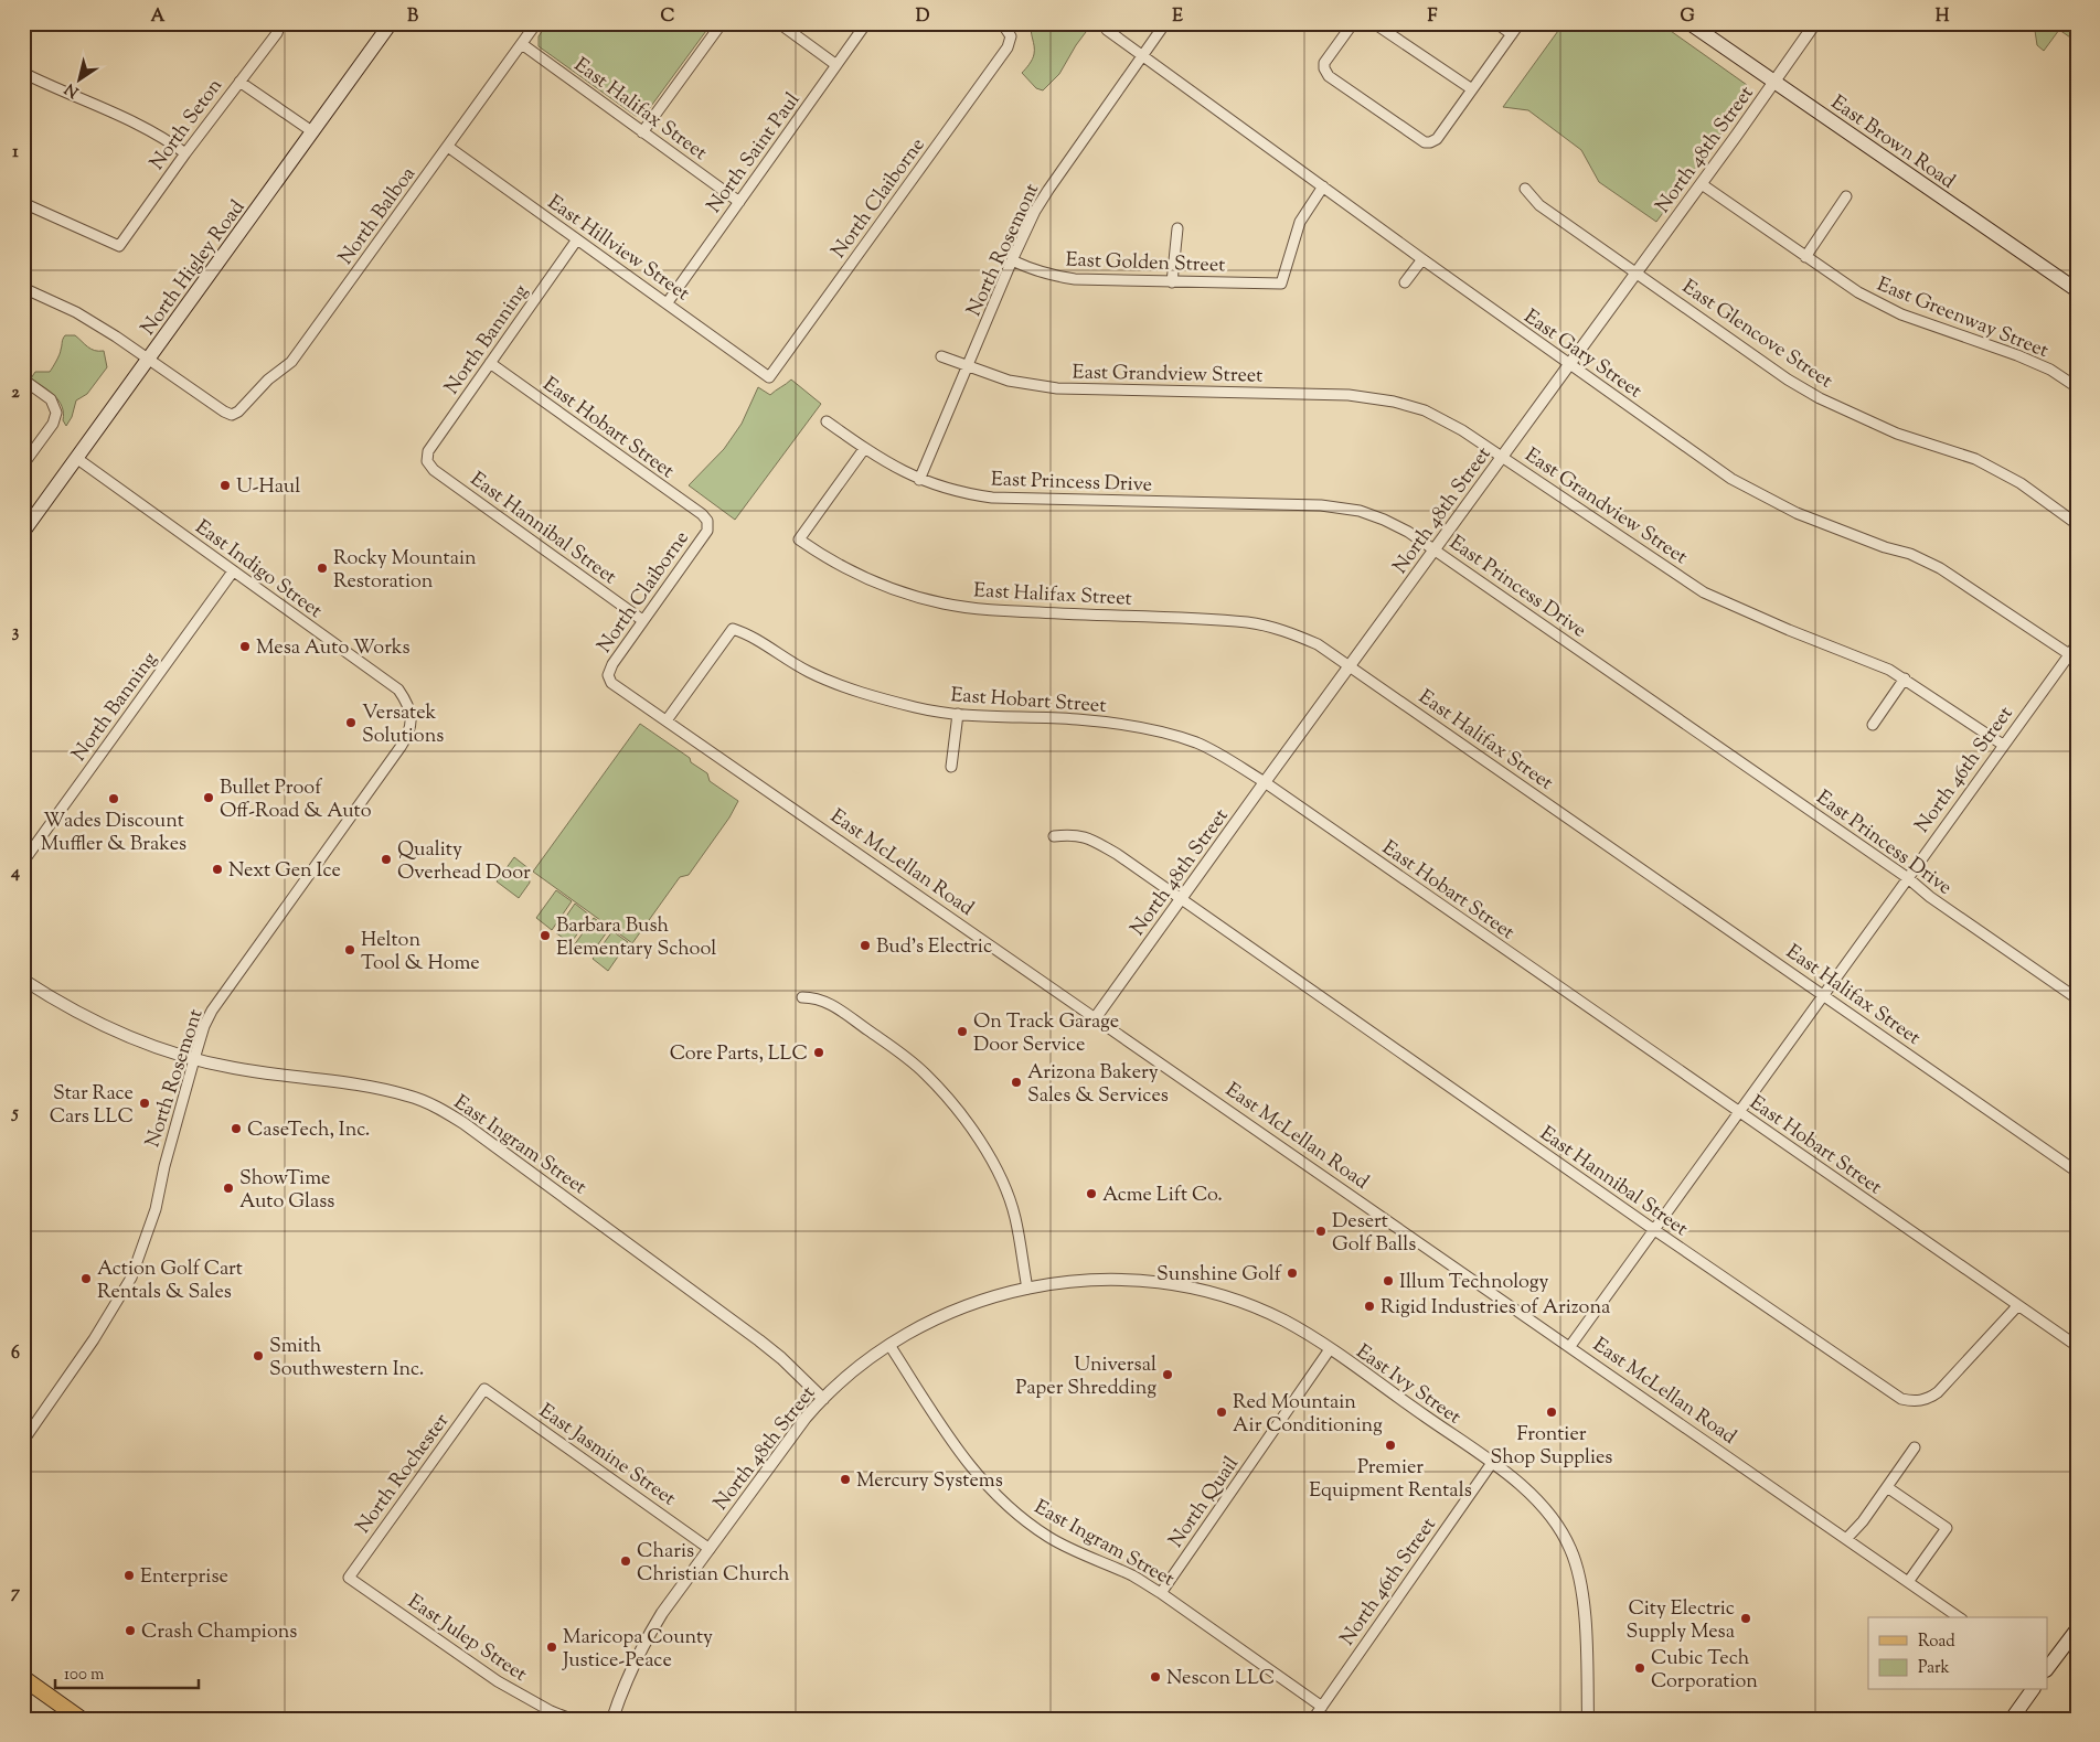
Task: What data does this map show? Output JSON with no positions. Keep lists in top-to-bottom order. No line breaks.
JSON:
{"streets":{"main road":["East Brown Road","North Higley Road"],"street":["East Halifax Street","North Seton","North 48th Street","North Saint Paul","North Claiborne","North Balboa","East Hillview Street","North Rosemont","East Golden Street","East Greenway Street","East Glencove Street","North Banning","East Gary Street","East Grandview Street","East Hobart Street","East Princess Drive","East Hannibal Street","East Indigo Street","North 46th Street","East McLellan Road","East Ingram Street","East Ivy Street","East Jasmine Street","North Rochester","North Quail","East Julep Street"]},"crossings":[["East Halifax Street","North 48th Street"],["East Halifax Street","North Saint Paul"],["East Halifax Street","North Balboa"],["East Halifax Street","East Princess Drive"],["East Halifax Street","North 46th Street"],["East Brown Road","North 48th Street"],["North 48th Street","East Greenway Street"],["North 48th Street","East Glencove Street"],["North 48th Street","East Gary Street"],["North 48th Street","East Grandview Street"],["North 48th Street","East Hobart Street"],["North 48th Street","East Princess Drive"],["North 48th Street","East Hannibal Street"],["North 48th Street","East McLellan Road"],["North 48th Street","East Ingram Street"],["North 48th Street","East Ivy Street"],["North 48th Street","East Jasmine Street"],["North Saint Paul","East Hillview Street"],["North Claiborne","East Hillview Street"],["North Claiborne","East Hobart Street"],["North Claiborne","East Hannibal Street"],["North Claiborne","East McLellan Road"],["North Balboa","East Hillview Street"],["North Balboa","North Higley Road"],["East Hillview Street","North Banning"],["North Rosemont","East Golden Street"],["North Rosemont","East Gary Street"],["North Rosemont","East Grandview Street"],["North Rosemont","East Princess Drive"],["North Rosemont","East Indigo Street"],["North Rosemont","East Ingram Street"],["East Golden Street","East Gary Street"],["North Higley Road","East Indigo Street"],["North Banning","East Hobart Street"],["North Banning","East Hannibal Street"],["North Banning","East Indigo Street"],["East Gary Street","North 46th Street"],["East Grandview Street","North 46th Street"],["East Hobart Street","East Hannibal Street"],["East Hobart Street","North 46th Street"],["East Hobart Street","East McLellan Road"],["East Princess Drive","North 46th Street"],["East Hannibal Street","North 46th Street"],["North 46th Street","East McLellan Road"],["North 46th Street","East Ingram Street"],["North 46th Street","East Ivy Street"],["East Ingram Street","North Quail"],["East Ivy Street","North Quail"],["East Jasmine Street","North Rochester"],["North Rochester","East Julep Street"]],"places":["U-Haul","Rocky Mountain Restoration","Mesa Auto Works","Versatek Solutions","Bullet Proof Off-Road & Auto","Wades Discount Muffler & Brakes","Quality Overhead Door","Next Gen Ice","Barbara Bush Elementary School","Bud's Electric","Helton Tool & Home","On Track Garage Door Service","Core Parts, LLC","Arizona Bakery Sales & Services","Star Race Cars LLC","CaseTech, Inc.","ShowTime Auto Glass","Acme Lift Co.","Desert Golf Balls","Sunshine Golf","Action Golf Cart Rentals & Sales","Illum Technology","Rigid Industries of Arizona","Smith Southwestern Inc.","Universal Paper Shredding","Red Mountain Air Conditioning","Frontier Shop Supplies","Premier Equipment Rentals","Mercury Systems","Charis Christian Church","Enterprise","City Electric Supply Mesa","Crash Champions","Maricopa County Justice-Peace","Cubic Tech Corporation","Nescon LLC"],"legend":["Road","Park"],"scale_bar":"100 m","north":"bottom left","grid":{"columns":["A","B","C","D","E","F","G","H"],"rows":["1","2","3","4","5","6","7"]}}
